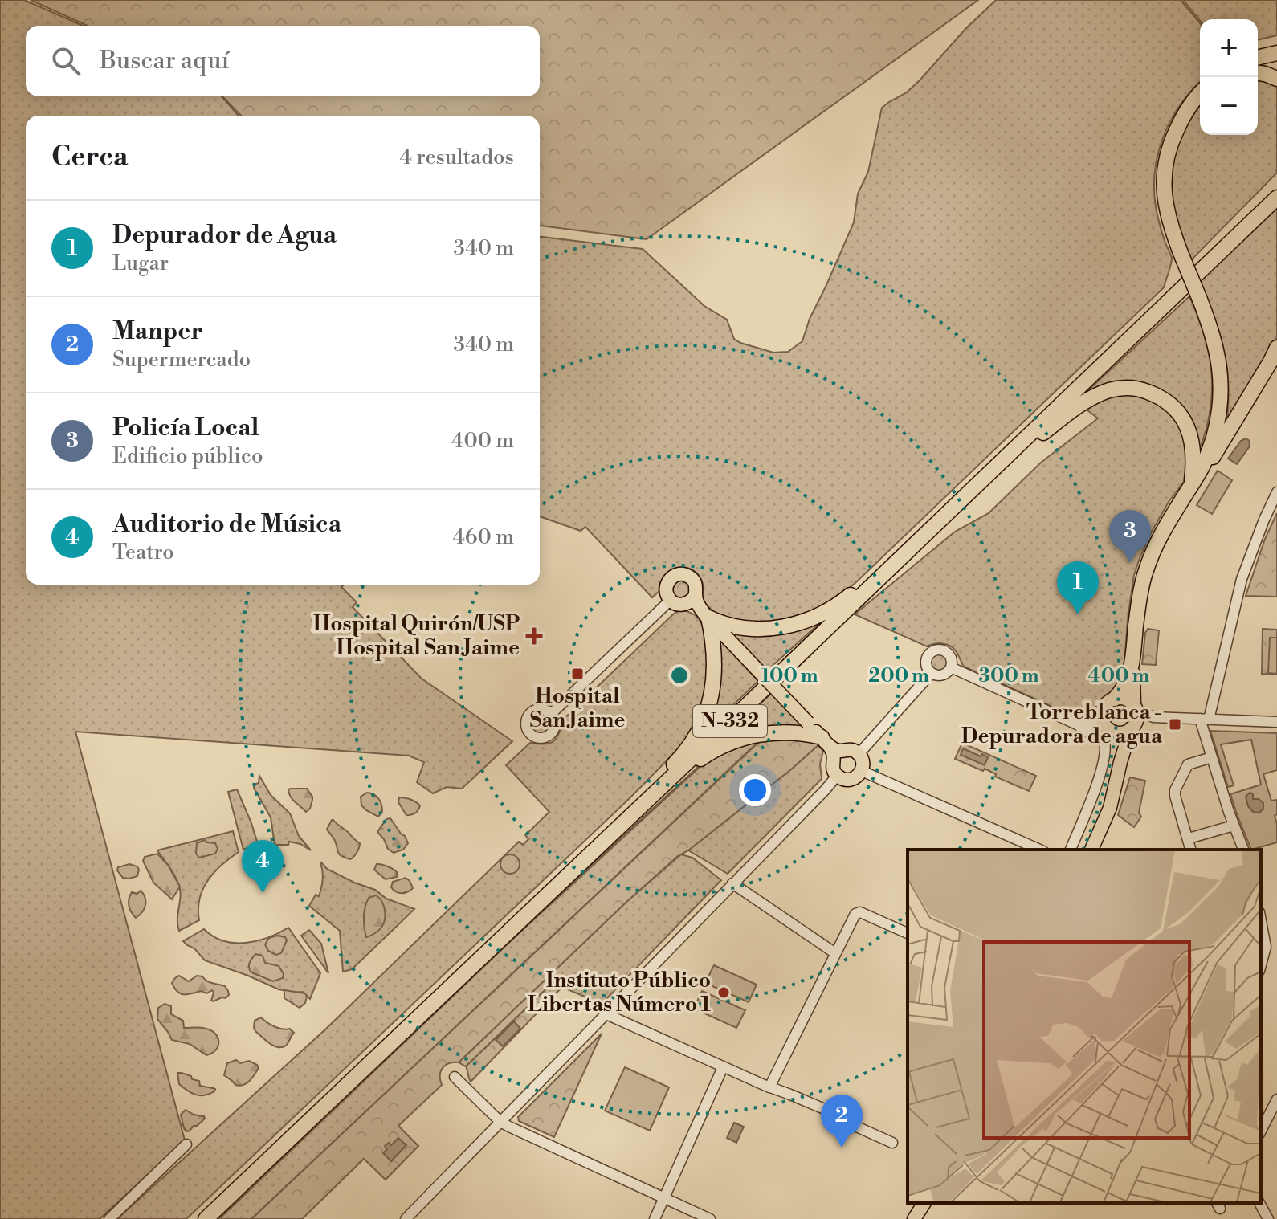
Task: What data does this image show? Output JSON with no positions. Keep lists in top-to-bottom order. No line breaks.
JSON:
{"streets":{"highway":["N-332"]},"places":{"health":["Hospital Quirón/USP Hospital San Jaime"],"transit":["Hospital San Jaime","Torreblanca - Depuradora de agua"],"other":["Instituto Público Libertas Número 1"]},"page":{"map_buttons":["+","−"],"search":"Buscar aquí","heading":["Cerca","4 resultados"],"list":[{"mark":"1","name":"Depurador de Agua","note":"Lugar","value":"340 m"},{"mark":"2","name":"Manper","note":"Supermercado","value":"340 m"},{"mark":"3","name":"Policía Local","note":"Edificio público","value":"400 m"},{"mark":"4","name":"Auditorio de Música","note":"Teatro","value":"460 m"}],"pins":["3","1","4","2"]},"rings":["100 m","200 m","300 m","400 m"]}
